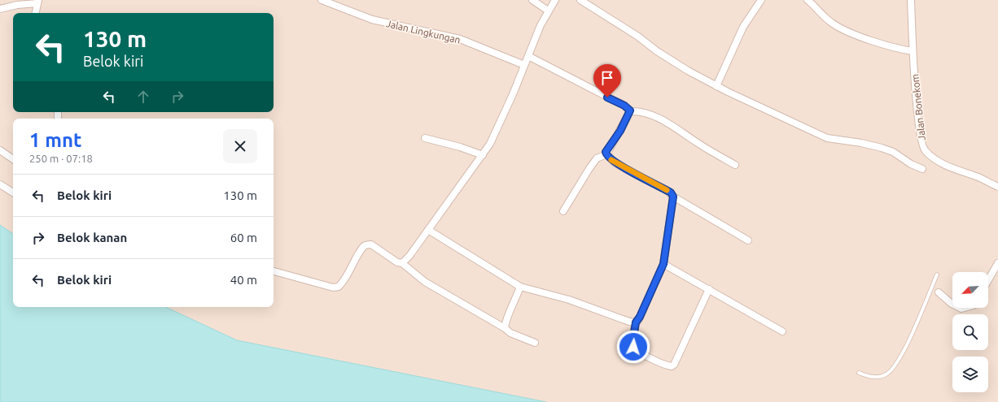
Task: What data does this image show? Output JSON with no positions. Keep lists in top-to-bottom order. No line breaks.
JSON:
{"streets":{"street":["Jalan Lingkungan","Jalan Bonekom"]},"north":"bottom left","page":{"turn":["130 m","Belok kiri"],"heading":["1 mnt","250 m · 07:18"],"list":[{"name":"Belok kiri","value":"130 m"},{"name":"Belok kanan","value":"60 m"},{"name":"Belok kiri","value":"40 m"}]}}
